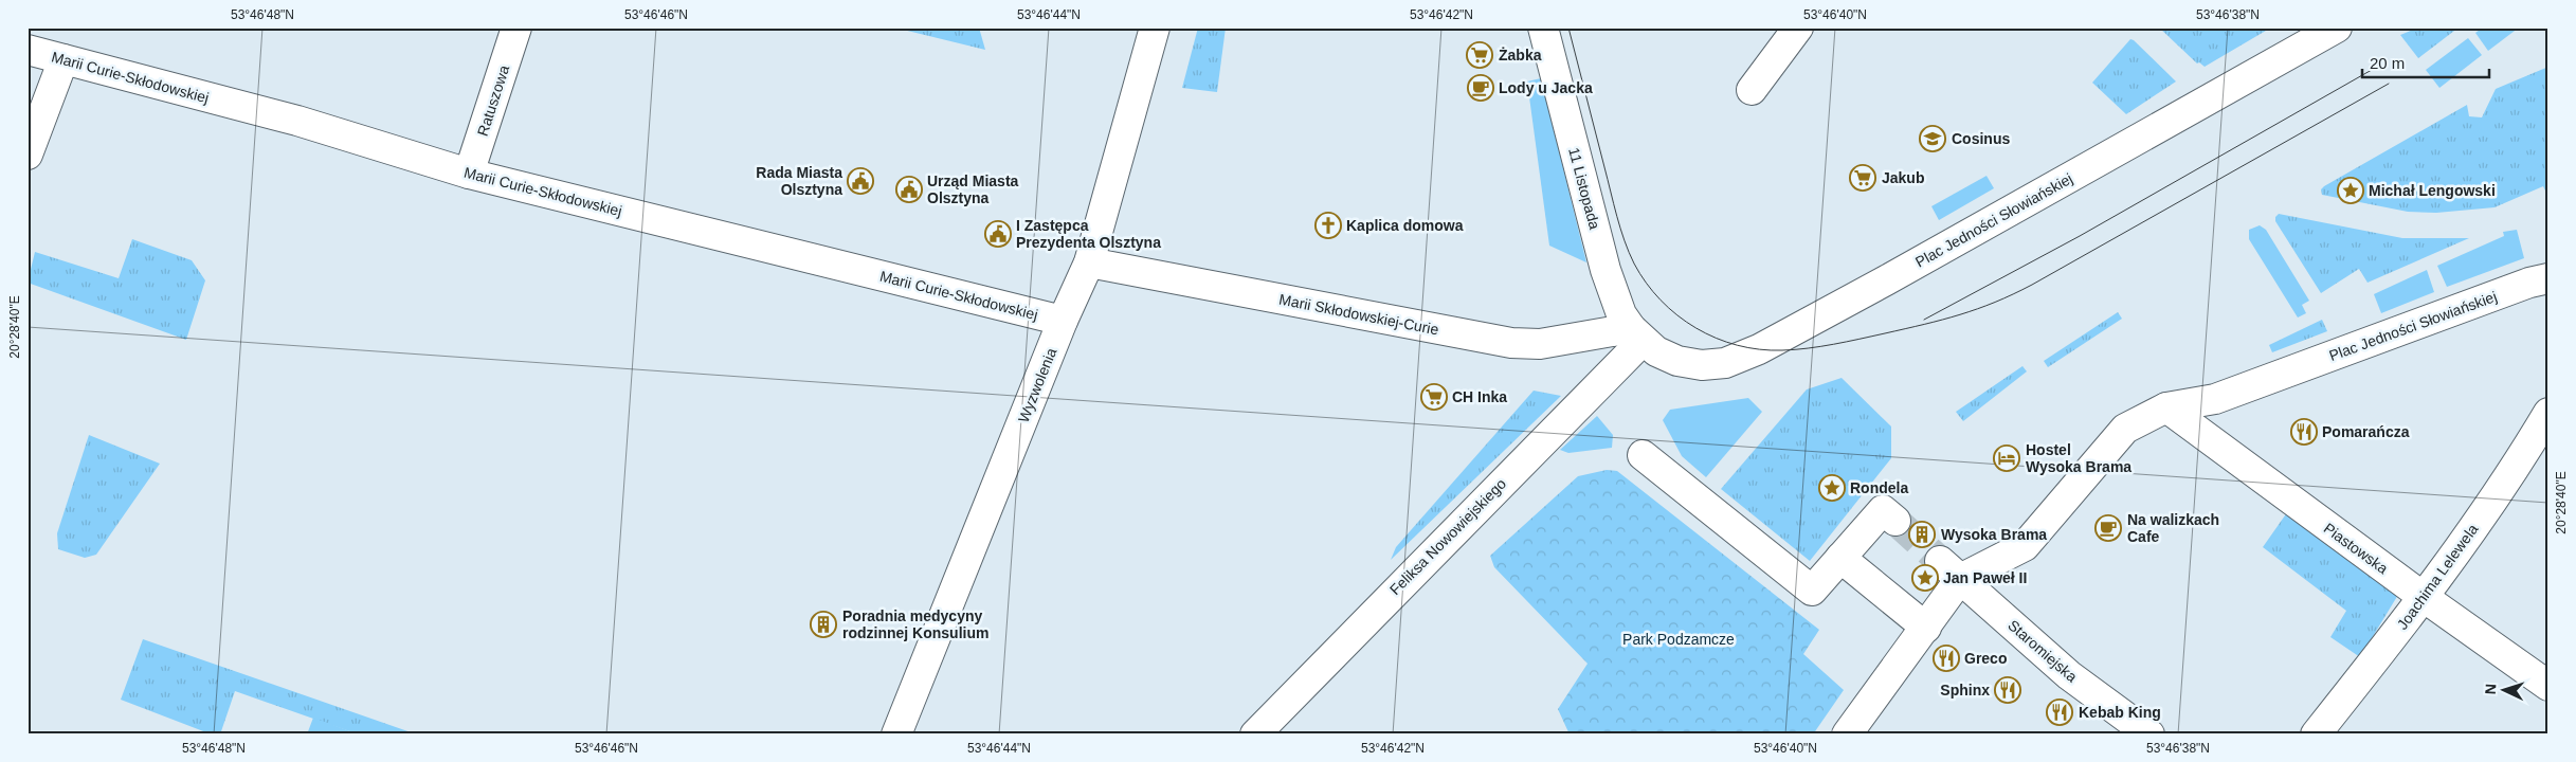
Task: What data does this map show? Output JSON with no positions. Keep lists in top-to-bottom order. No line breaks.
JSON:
{"streets":{"street":["Marii Curie-Skłodowskiej","Ratuszowa","11 Listopada","Plac Jedności Słowiańskiej","Marii Skłodowskiej-Curie","Wyzwolenia","Feliksa Nowowiejskiego","Piastowska","Joachima Lelewela","Staromiejska"]},"crossings":[["Marii Curie-Skłodowskiej","Ratuszowa"],["Marii Curie-Skłodowskiej","Wyzwolenia"],["11 Listopada","Plac Jedności Słowiańskiej"],["11 Listopada","Marii Skłodowskiej-Curie"],["11 Listopada","Feliksa Nowowiejskiego"],["Plac Jedności Słowiańskiej","Marii Skłodowskiej-Curie"],["Plac Jedności Słowiańskiej","Feliksa Nowowiejskiego"],["Plac Jedności Słowiańskiej","Piastowska"],["Plac Jedności Słowiańskiej","Staromiejska"],["Marii Skłodowskiej-Curie","Wyzwolenia"],["Marii Skłodowskiej-Curie","Feliksa Nowowiejskiego"],["Piastowska","Joachima Lelewela"]],"parks":["Park Podzamcze"],"places":{"supermarket":["Żabka","Jakub","CH Inka"],"cafe":["Lody u Jacka","Na walizkach Cafe"],"school or university":["Cosinus"],"public building":["Rada Miasta Olsztyna","Urząd Miasta Olsztyna","I Zastępca Prezydenta Olsztyna"],"place":["Michał Lengowski","Rondela","Jan Paweł II"],"church":["Kaplica domowa"],"restaurant":["Pomarańcza","Greco","Sphinx","Kebab King"],"hotel":["Hostel Wysoka Brama"],"building":["Wysoka Brama","Poradnia medycyny rodzinnej Konsulium"]},"scale_bar":"20 m","north":"left","coordinates":["53°46'48\"N","53°46'46\"N","53°46'44\"N","53°46'42\"N","53°46'40\"N","53°46'38\"N","20°28'40\"E"]}
